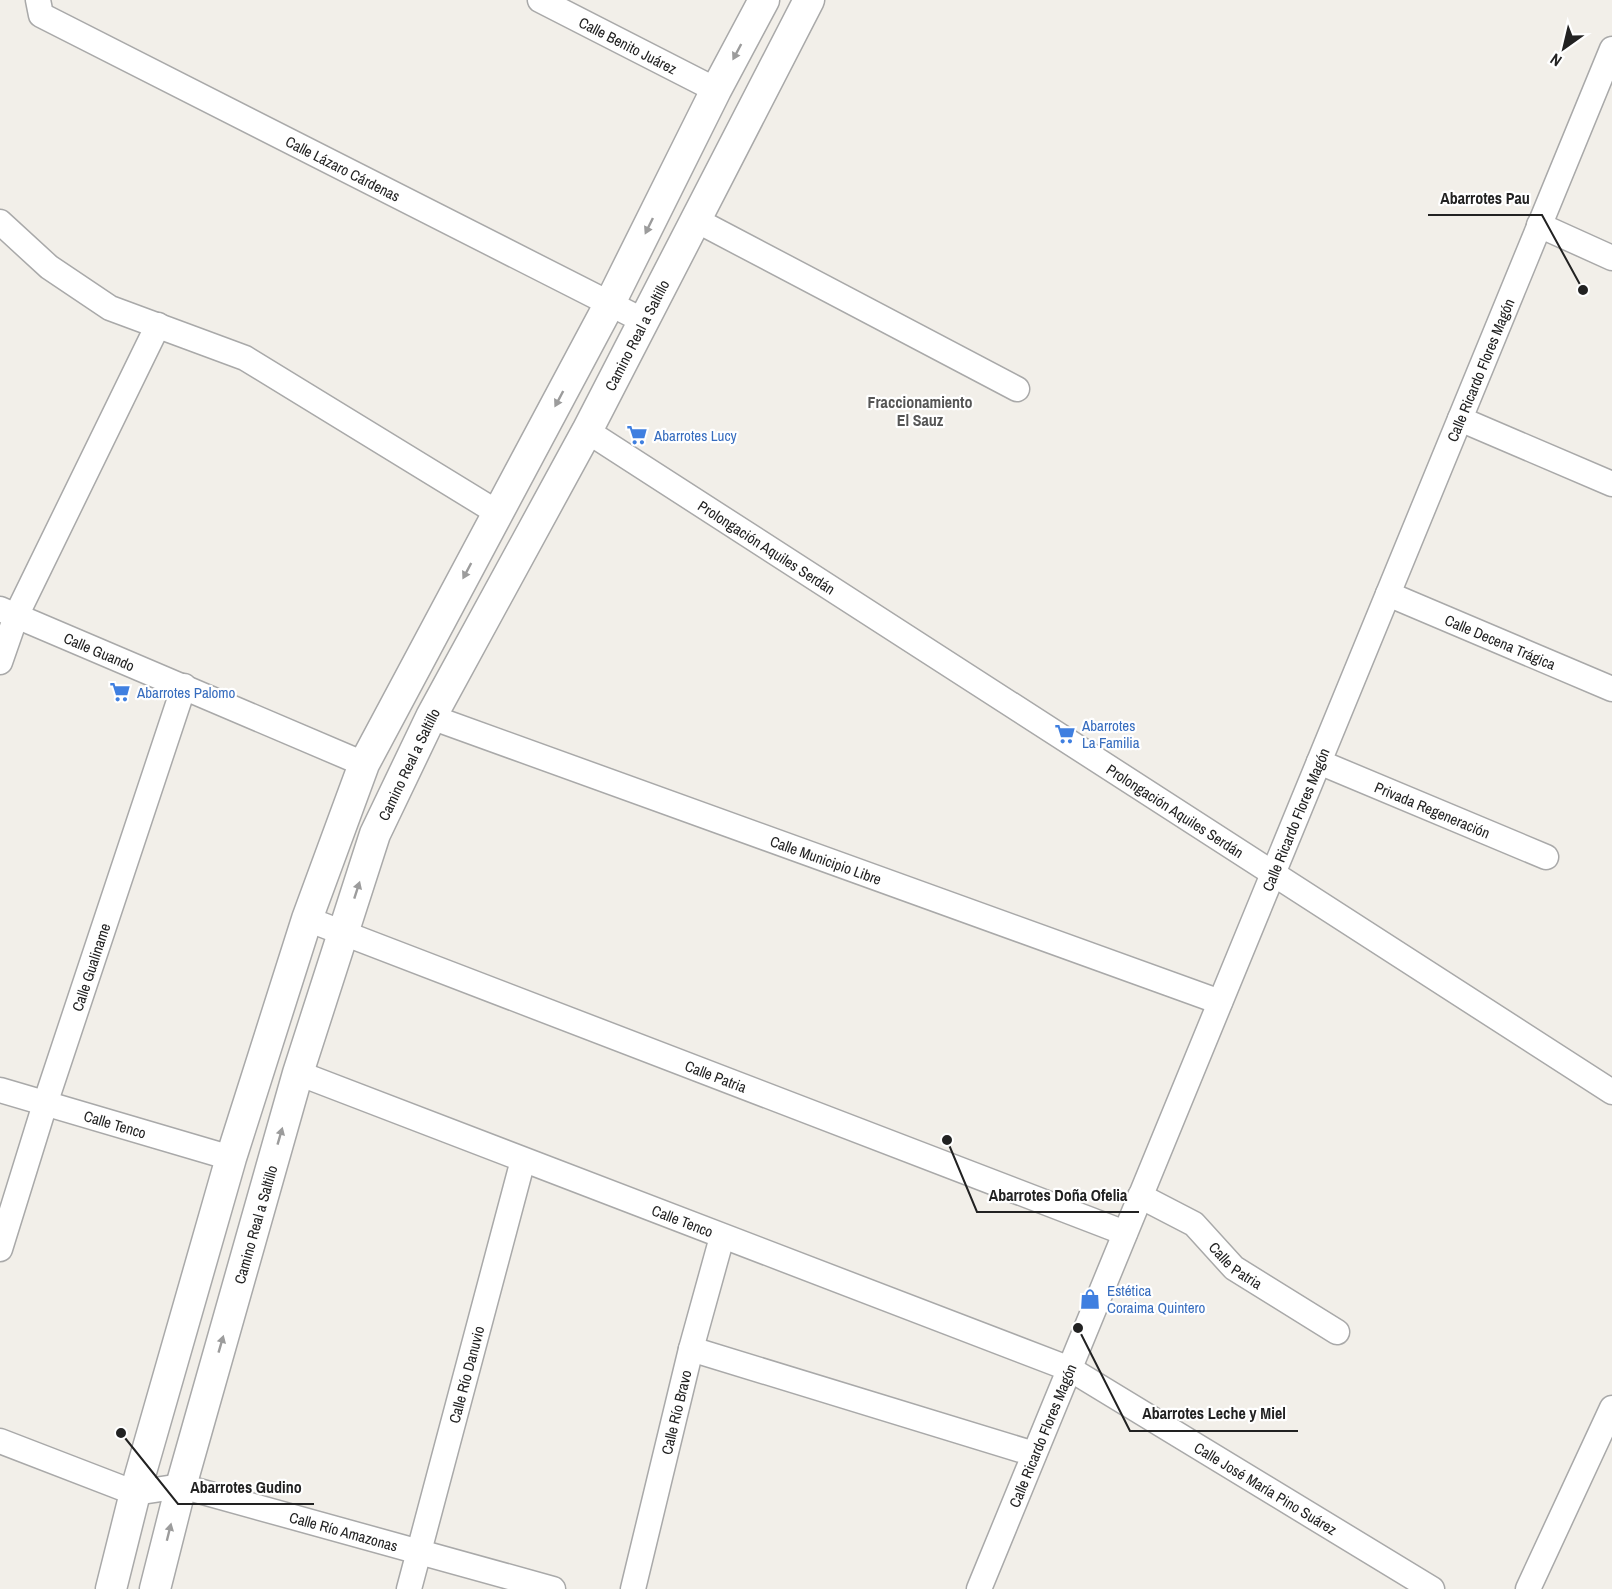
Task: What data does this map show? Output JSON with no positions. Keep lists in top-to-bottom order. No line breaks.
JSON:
{"streets":{"street":["Calle Benito Juárez","Calle Lázaro Cárdenas","Camino Real a Saltillo","Calle Ricardo Flores Magón","Prolongación Aquiles Serdán","Calle Decena Trágica","Calle Guando","Privada Regeneración","Calle Municipio Libre","Calle Gualiname","Calle Patria","Calle Tenco","Calle Río Danuvio","Calle Río Bravo","Calle José María Pino Suárez","Calle Río Amazonas"]},"crossings":[["Calle Lázaro Cárdenas","Camino Real a Saltillo"],["Camino Real a Saltillo","Prolongación Aquiles Serdán"],["Camino Real a Saltillo","Calle Municipio Libre"],["Camino Real a Saltillo","Calle Patria"],["Camino Real a Saltillo","Calle Tenco"],["Camino Real a Saltillo","Calle Río Amazonas"],["Calle Ricardo Flores Magón","Prolongación Aquiles Serdán"],["Calle Ricardo Flores Magón","Calle Decena Trágica"],["Calle Ricardo Flores Magón","Privada Regeneración"],["Calle Ricardo Flores Magón","Calle Municipio Libre"],["Calle Ricardo Flores Magón","Calle Patria"],["Calle Ricardo Flores Magón","Calle Tenco"],["Calle Ricardo Flores Magón","Calle José María Pino Suárez"],["Calle Guando","Calle Gualiname"],["Calle Gualiname","Calle Tenco"],["Calle Tenco","Calle Río Danuvio"],["Calle Tenco","Calle Río Bravo"],["Calle Tenco","Calle José María Pino Suárez"],["Calle Río Danuvio","Calle Río Amazonas"]],"districts":["Fraccionamiento El Sauz"],"places":{"other":["Abarrotes Pau","Abarrotes Doña Ofelia","Abarrotes Leche y Miel","Abarrotes Gudino"],"supermarket":["Abarrotes Lucy","Abarrotes Palomo","Abarrotes La Familia"],"shop":["Estética Coraima Quintero"]},"north":"bottom left"}
